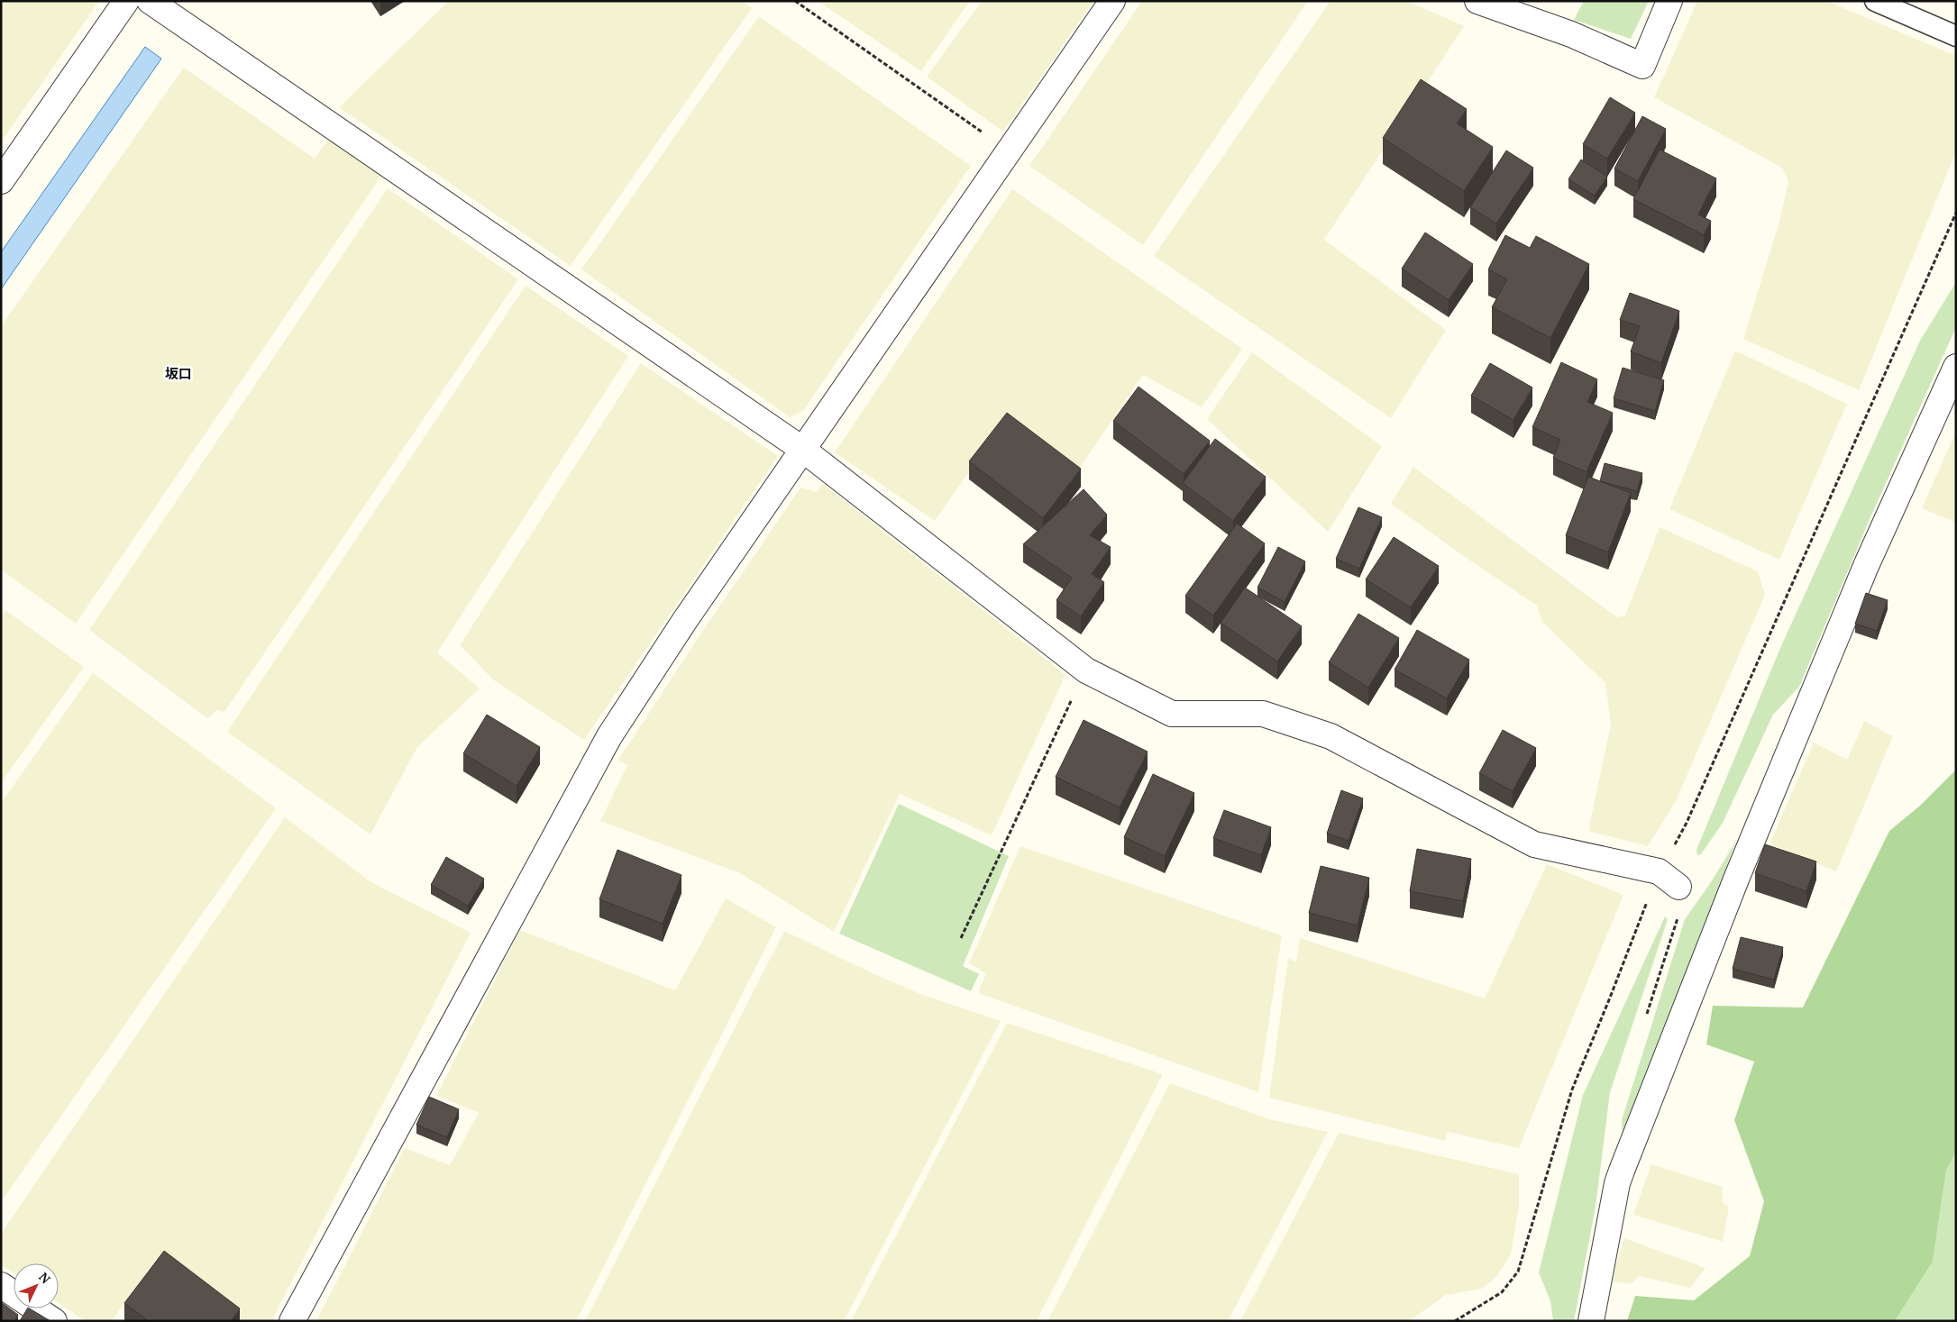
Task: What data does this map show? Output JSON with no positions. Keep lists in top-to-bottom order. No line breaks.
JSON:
{"districts":["坂口"],"north":"top right"}
